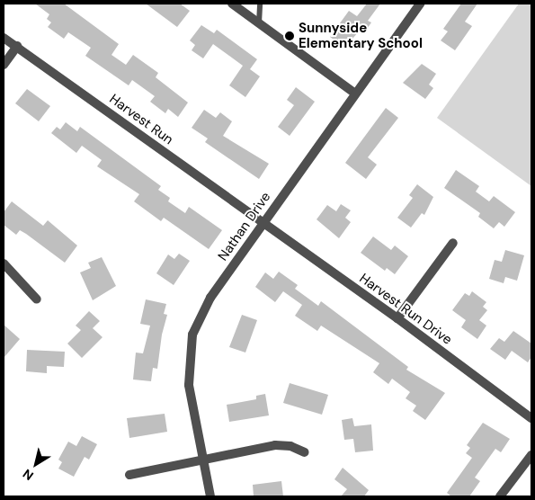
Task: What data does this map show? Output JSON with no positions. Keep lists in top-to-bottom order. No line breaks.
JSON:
{"streets":{"street":["Harvest Run","Nathan Drive","Harvest Run Drive"]},"crossings":[["Harvest Run","Nathan Drive"],["Harvest Run","Harvest Run Drive"],["Nathan Drive","Harvest Run Drive"]],"places":["Sunnyside Elementary School"],"north":"bottom left"}
